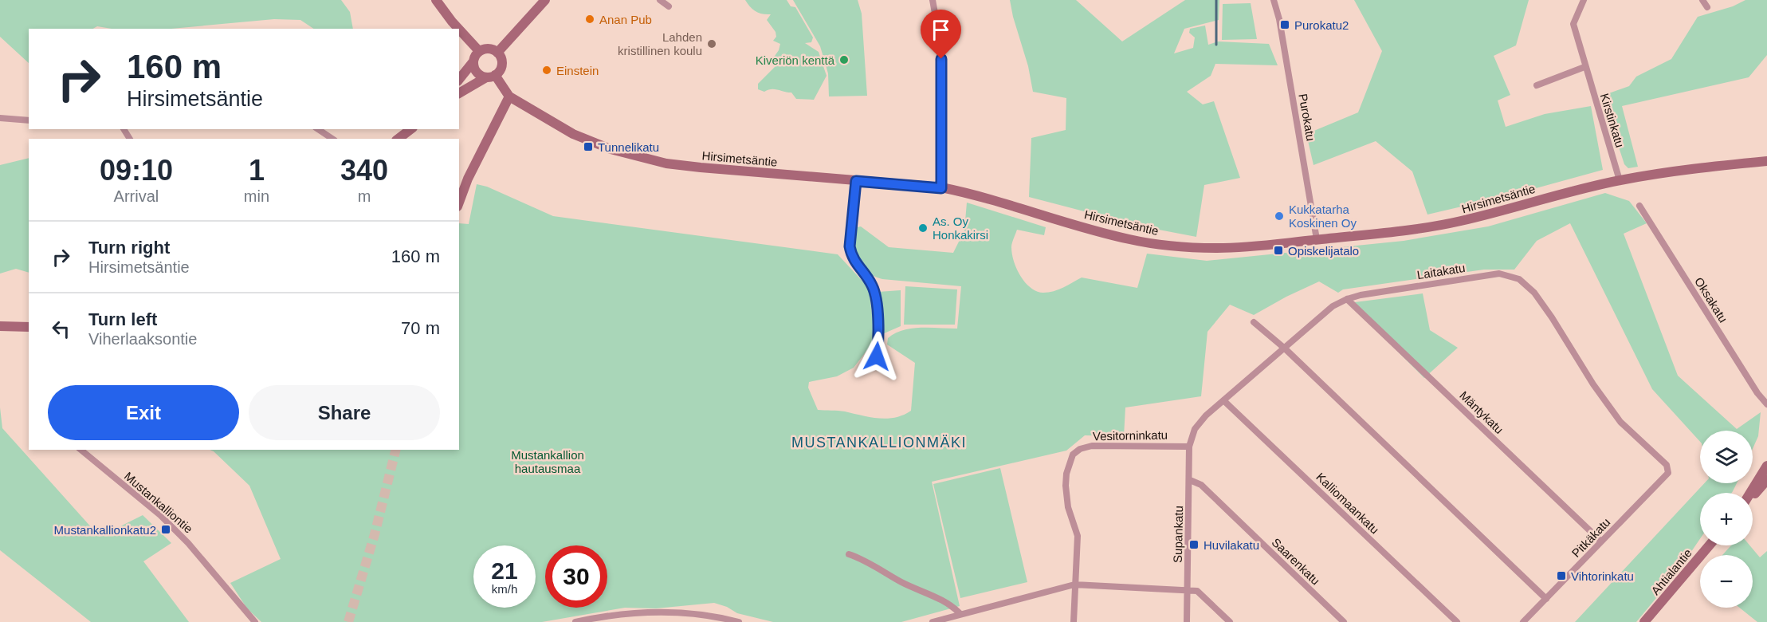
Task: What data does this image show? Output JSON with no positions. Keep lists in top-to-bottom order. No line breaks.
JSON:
{"streets":{"street":["Purokatu","Kirstinkatu","Hirsimetsäntie","Laitakatu","Oksakatu","Mäntykatu","Vesitorninkatu","Mustankalliontie","Kalliomaankatu","Supankatu","Pitkäkatu","Saarenkatu","Ahtialantie"]},"crossings":[["Purokatu","Hirsimetsäntie"],["Kirstinkatu","Hirsimetsäntie"],["Laitakatu","Mäntykatu"],["Laitakatu","Vesitorninkatu"],["Laitakatu","Kalliomaankatu"],["Laitakatu","Supankatu"],["Laitakatu","Pitkäkatu"],["Mäntykatu","Pitkäkatu"],["Vesitorninkatu","Supankatu"],["Supankatu","Saarenkatu"]],"districts":["MUSTANKALLIONMÄKI"],"parks":["Mustankallion hautausmaa"],"places":{"other":["Anan Pub","Lahden kristillinen koulu","Kiveriön kenttä","Einstein","Kukkatarha Koskinen Oy","As. Oy Honkakirsi"],"transit":["Purokatu2","Tunnelikatu","Opiskelijatalo","Mustankallionkatu2","Huvilakatu","Vihtorinkatu"]},"page":{"turn":["160 m","Hirsimetsäntie"],"eta":["09:10","Arrival","1","min","340","m"],"list":[{"name":"Turn right","note":"Hirsimetsäntie","value":"160 m"},{"name":"Turn left","note":"Viherlaaksontie","value":"70 m"}],"buttons":["Exit","Share"],"map_buttons":["+","−"],"speed":"21 km/h","limit":"30"}}
